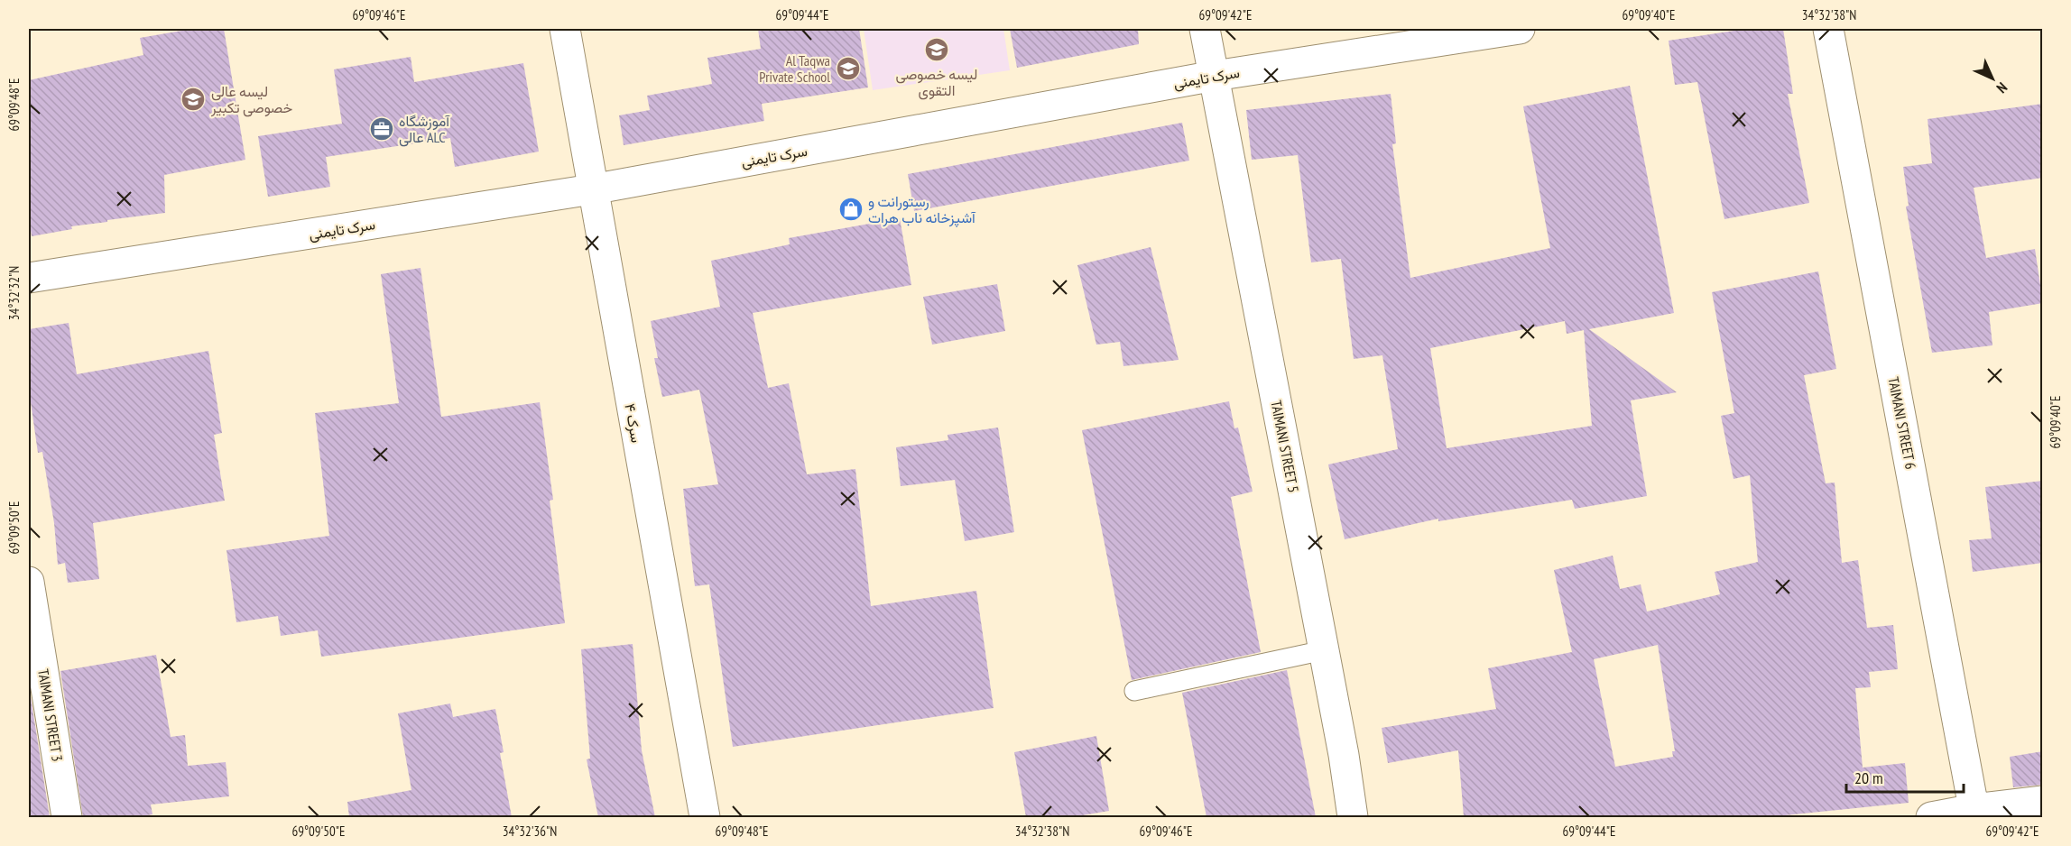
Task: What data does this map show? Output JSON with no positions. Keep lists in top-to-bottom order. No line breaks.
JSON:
{"streets":{"street":["سرک تایمنی","سرک ۴","TAIMANI STREET 6","TAIMANI STREET 5","TAIMANI STREET 3"]},"crossings":[["سرک تایمنی","سرک ۴"],["سرک تایمنی","TAIMANI STREET 5"]],"places":{"school or university":["لیسه خصوصی التقوی","Al Taqwa Private School","لیسه عالی خصوصی تکبیر"],"office":["آموزشگاه عالی ALC"],"shop":["رستورانت و آشپزخانه ناب هرات"]},"scale_bar":"20 m","north":"bottom right","coordinates":["69°09'46\"E","69°09'44\"E","69°09'42\"E","69°09'40\"E","34°32'38\"N","69°09'48\"E","34°32'32\"N","69°09'50\"E","34°32'36\"N"]}
